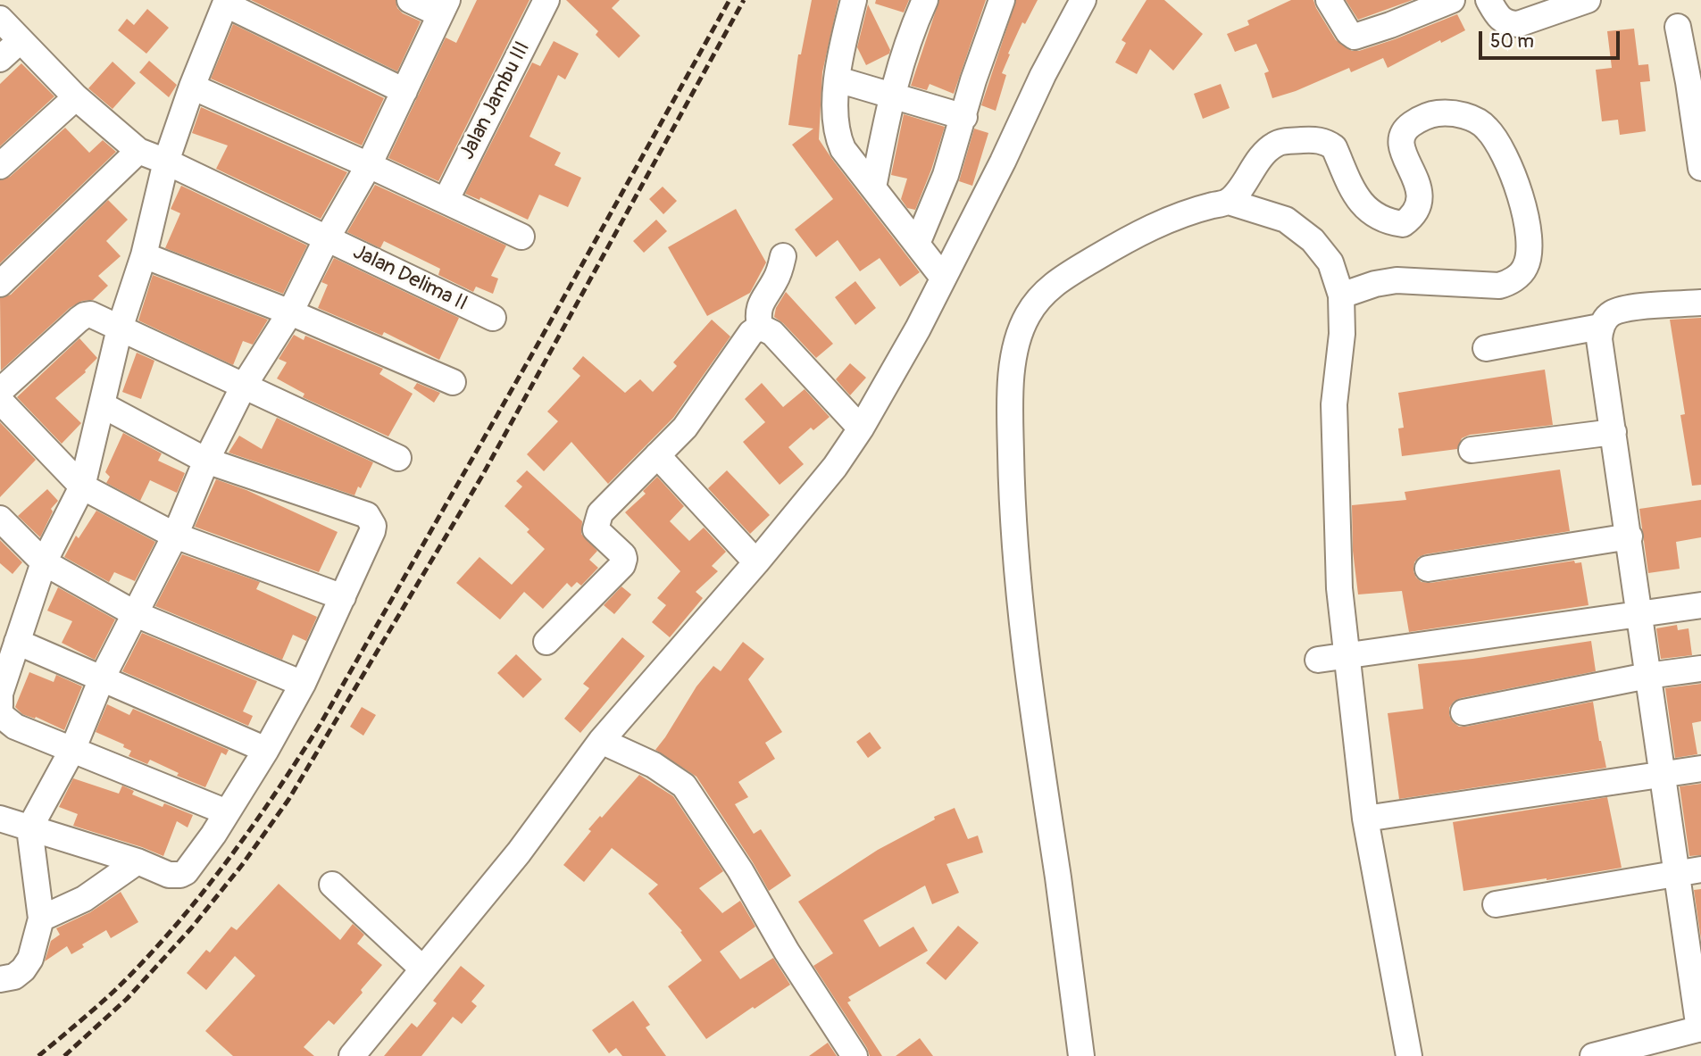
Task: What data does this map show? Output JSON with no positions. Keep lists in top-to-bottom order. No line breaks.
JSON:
{"streets":{"street":["Jalan Jambu III","Jalan Delima II"]},"scale_bar":"50 m"}
